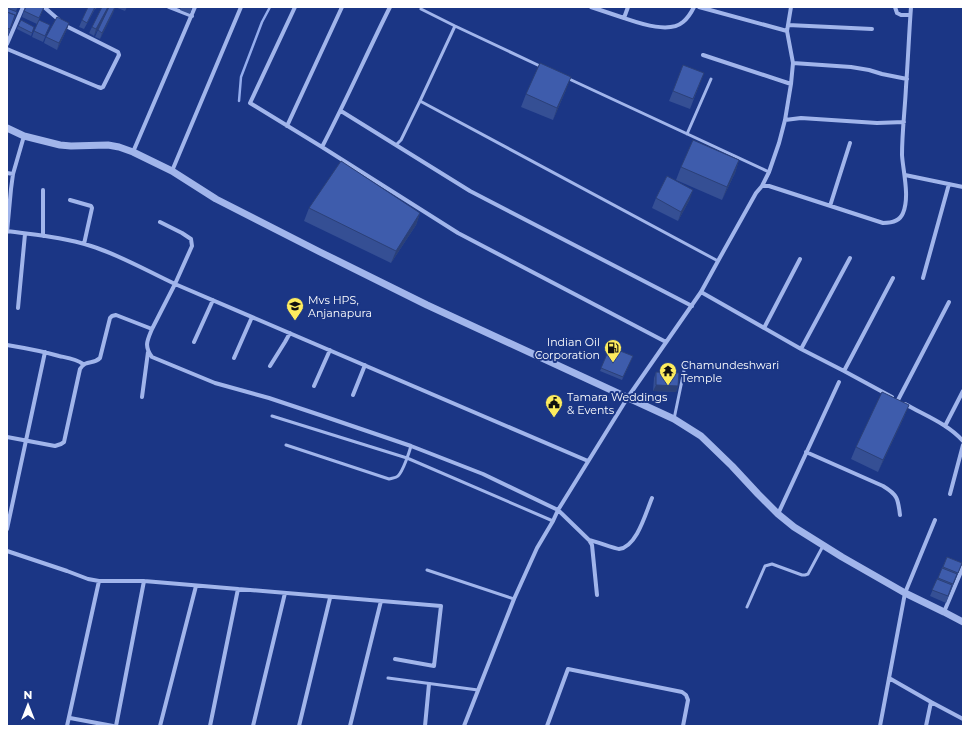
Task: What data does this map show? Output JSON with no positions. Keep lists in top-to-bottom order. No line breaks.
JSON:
{"places":{"school or university":["Mvs HPS, Anjanapura"],"fuel station":["Indian Oil Corporation"],"temple":["Chamundeshwari Temple"],"public building":["Tamara Weddings & Events"]},"north":"top"}
